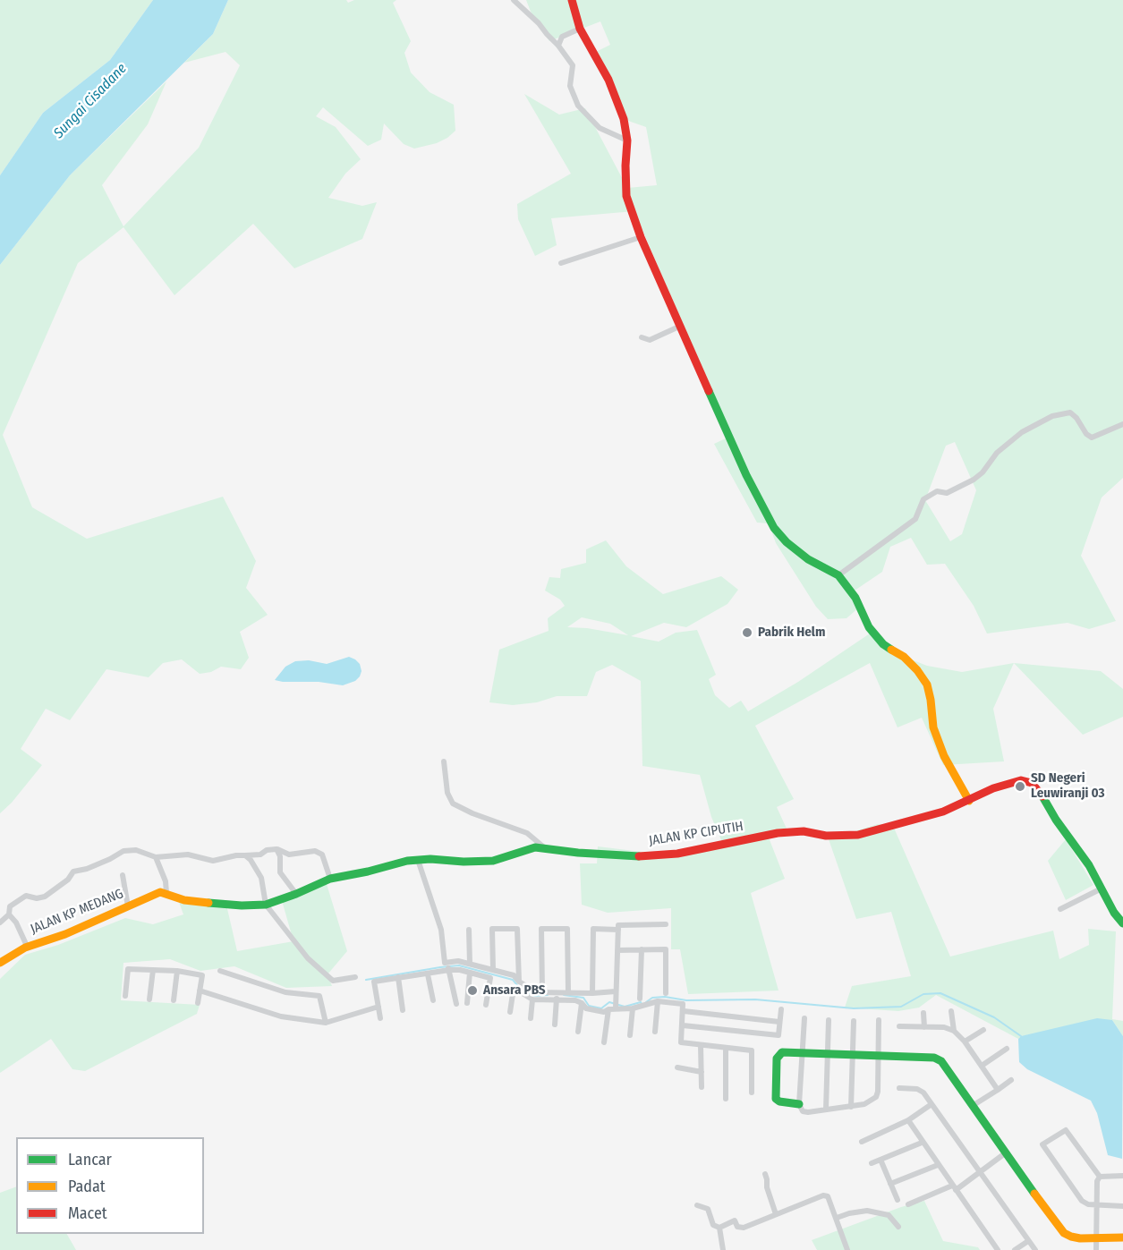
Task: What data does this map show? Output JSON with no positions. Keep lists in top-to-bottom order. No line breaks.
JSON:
{"streets":{"street":["JALAN KP CIPUTIH","JALAN KP MEDANG"]},"crossings":[["JALAN KP CIPUTIH","JALAN KP MEDANG"]],"water":["Sungai Cisadane"],"places":["Pabrik Helm","SD Negeri Leuwiranji 03","Ansara PBS"],"legend":["Lancar","Padat","Macet"]}
